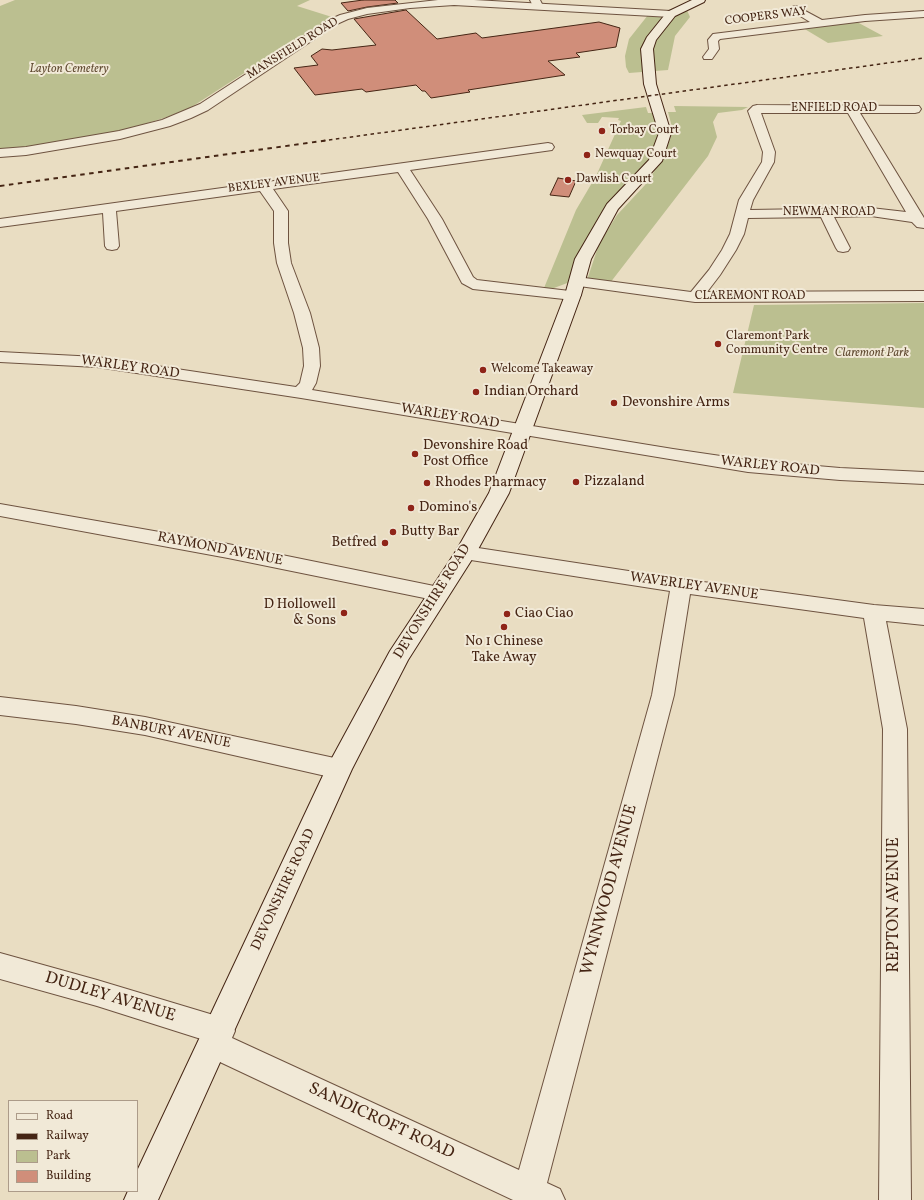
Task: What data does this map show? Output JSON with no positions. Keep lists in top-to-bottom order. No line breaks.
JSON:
{"streets":{"main road":["MANSFIELD ROAD","DEVONSHIRE ROAD"],"street":["COOPERS WAY","ENFIELD ROAD","BEXLEY AVENUE","NEWMAN ROAD","CLAREMONT ROAD","WARLEY ROAD","RAYMOND AVENUE","WAVERLEY AVENUE","BANBURY AVENUE","WYNNWOOD AVENUE","REPTON AVENUE","DUDLEY AVENUE","SANDICROFT ROAD"]},"crossings":[["MANSFIELD ROAD","DEVONSHIRE ROAD"],["ENFIELD ROAD","NEWMAN ROAD"],["BEXLEY AVENUE","CLAREMONT ROAD"],["CLAREMONT ROAD","DEVONSHIRE ROAD"],["WARLEY ROAD","DEVONSHIRE ROAD"],["RAYMOND AVENUE","DEVONSHIRE ROAD"],["WAVERLEY AVENUE","DEVONSHIRE ROAD"],["WAVERLEY AVENUE","WYNNWOOD AVENUE"],["WAVERLEY AVENUE","REPTON AVENUE"],["DEVONSHIRE ROAD","BANBURY AVENUE"],["DEVONSHIRE ROAD","DUDLEY AVENUE"],["DEVONSHIRE ROAD","SANDICROFT ROAD"],["WYNNWOOD AVENUE","SANDICROFT ROAD"],["DUDLEY AVENUE","SANDICROFT ROAD"]],"parks":["Layton Cemetery","Claremont Park"],"places":["Torbay Court","Newquay Court","Dawlish Court","Claremont Park Community Centre","Welcome Takeaway","Indian Orchard","Devonshire Arms","Devonshire Road Post Office","Pizzaland","Rhodes Pharmacy","Domino's","Butty Bar","Betfred","D Hollowell & Sons","Ciao Ciao","No 1 Chinese Take Away"],"legend":["Road","Railway","Park","Building"]}
